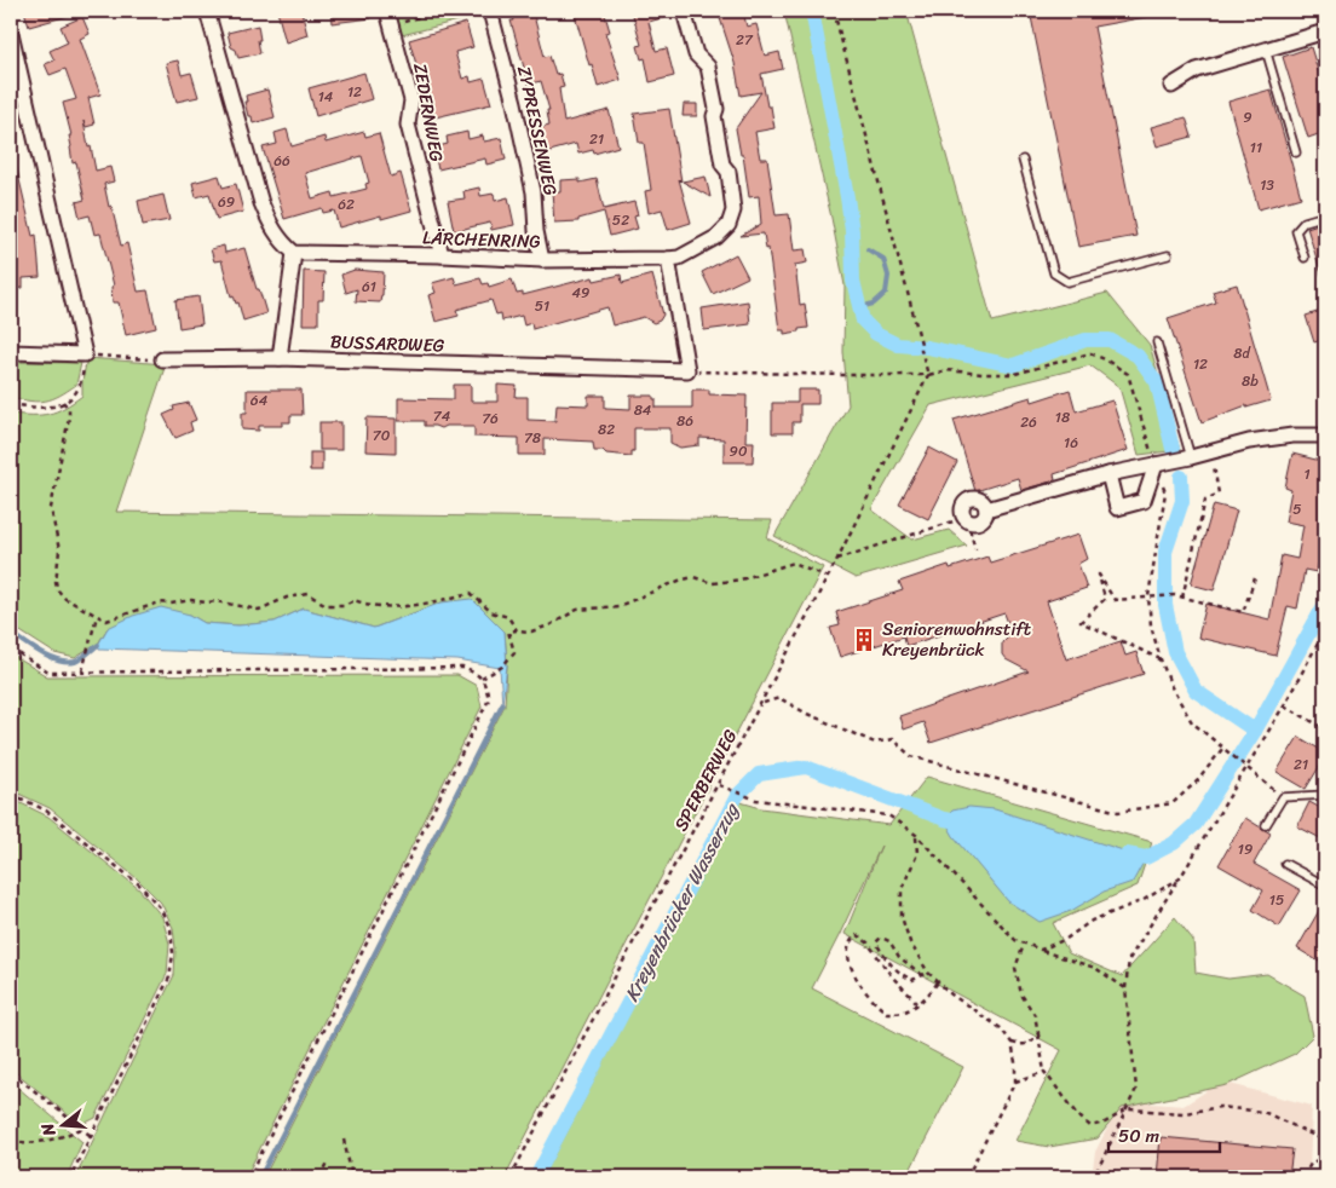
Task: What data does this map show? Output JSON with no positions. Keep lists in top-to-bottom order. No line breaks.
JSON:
{"streets":{"street":["ZEDERNWEG","ZYPRESSENWEG","LÄRCHENRING","BUSSARDWEG"],"path":["SPERBERWEG"]},"crossings":[["ZEDERNWEG","LÄRCHENRING"],["ZYPRESSENWEG","LÄRCHENRING"]],"water":["Kreyenbrücker Wasserzug"],"places":{"building":["Seniorenwohnstift Kreyenbrück"]},"house_numbers":["27","12","14","9","21","11","66","13","69","62","52","61","49","51","8d","12","8b","64","84","74","18","76","86","26","82","70","78","16","90","1","5","21","19","15"],"scale_bar":"50 m","north":"left"}
